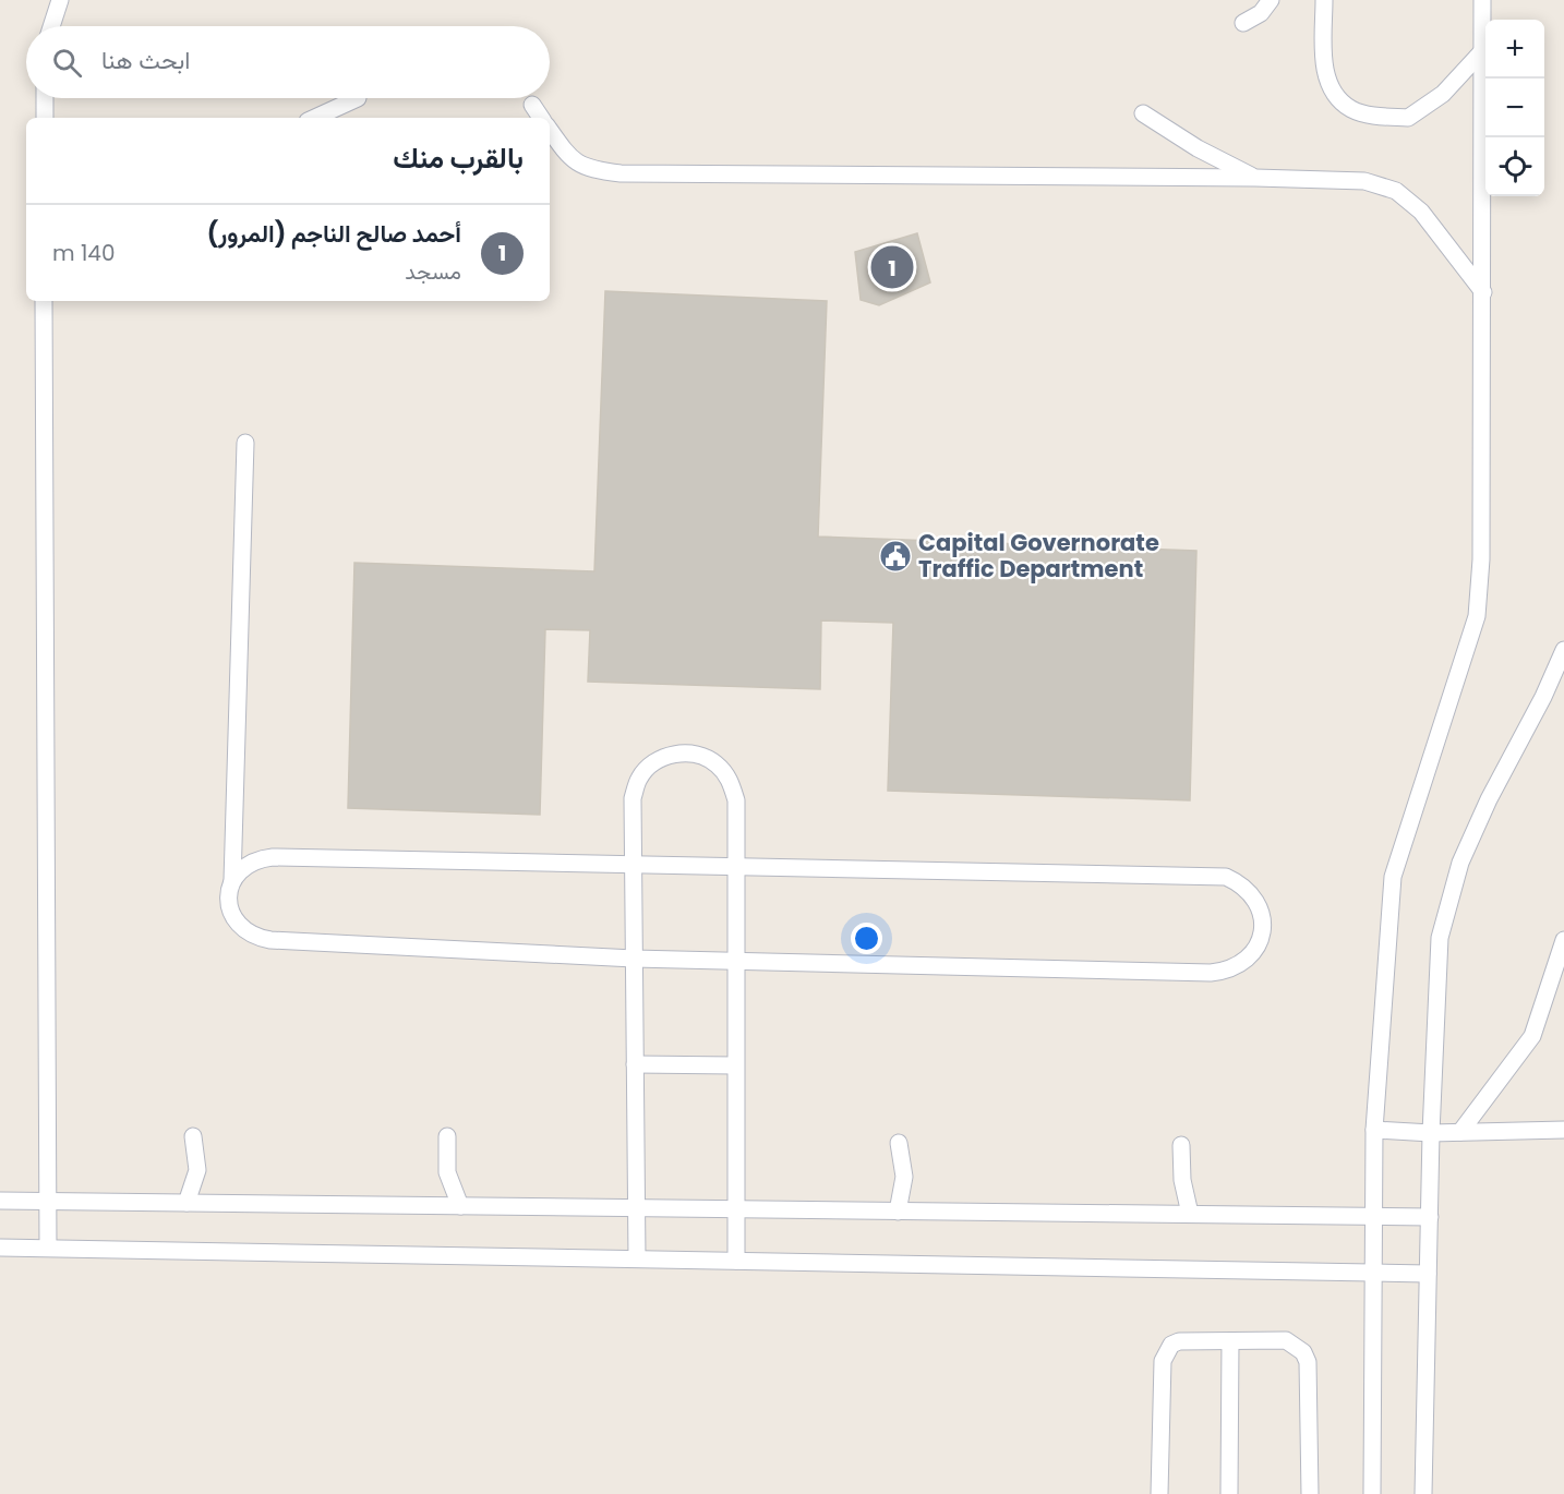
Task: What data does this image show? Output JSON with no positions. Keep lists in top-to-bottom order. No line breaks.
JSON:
{"places":{"public building":["Capital Governorate Traffic Department"]},"page":{"map_buttons":["+","−"],"search":"ابحث هنا","heading":"بالقرب منك","list":[{"mark":"1","name":"أحمد صالح الناجم (المرور)","note":"مسجد","value":"140 m"}],"pins":"1"}}
